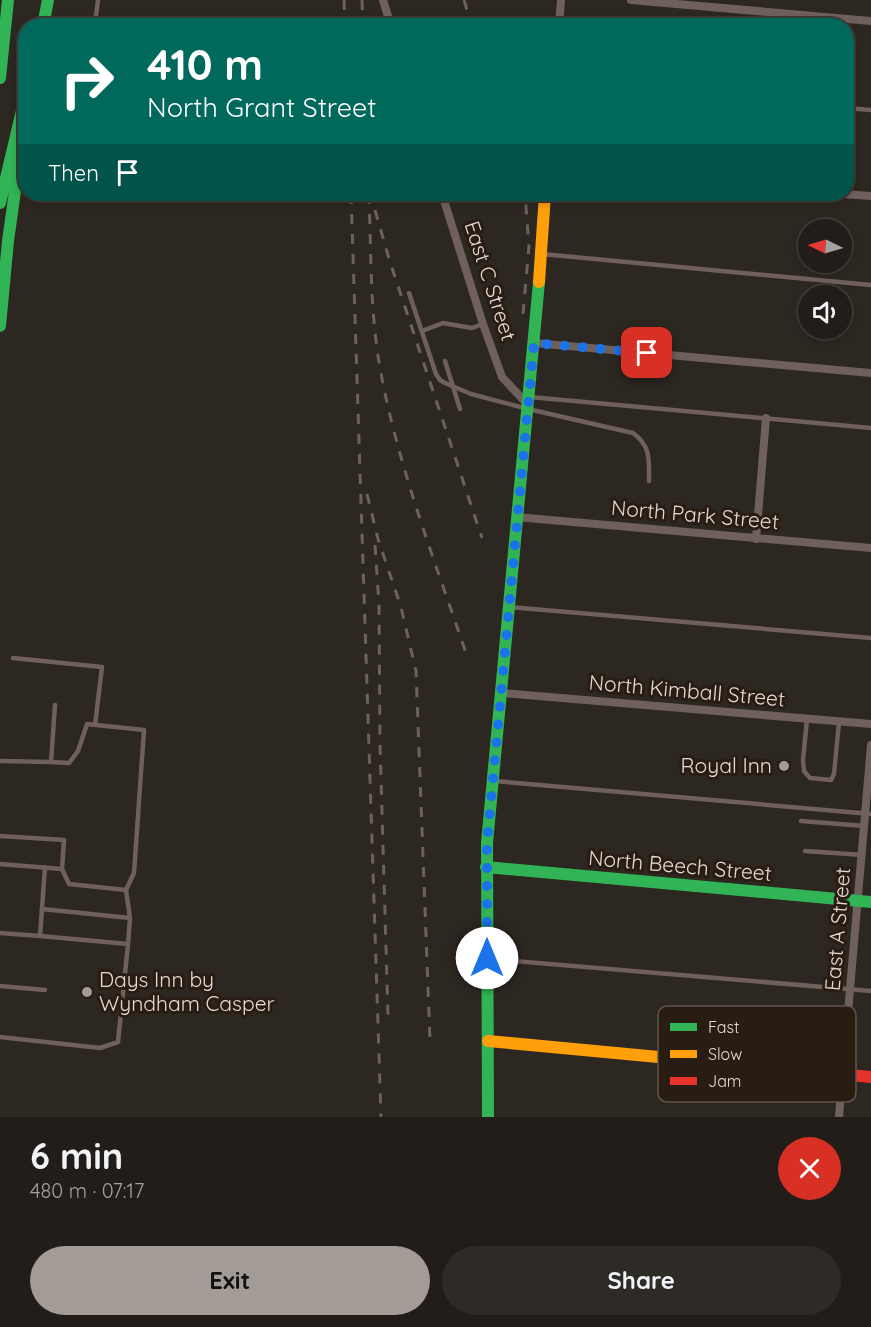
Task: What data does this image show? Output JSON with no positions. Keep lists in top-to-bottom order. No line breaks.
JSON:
{"streets":{"main road":["East C Street","North Beech Street"],"street":["North Park Street","North Kimball Street","East A Street"]},"crossings":[["East C Street","North Park Street"],["East C Street","North Kimball Street"],["East C Street","North Beech Street"],["North Beech Street","East A Street"]],"places":["Royal Inn","Days Inn by Wyndham Casper"],"legend":["Fast","Slow","Jam"],"north":"left","page":{"turn":["410 m","North Grant Street"],"then":"Then","heading":["6 min","480 m · 07:17"],"buttons":["Exit","Share"]}}
